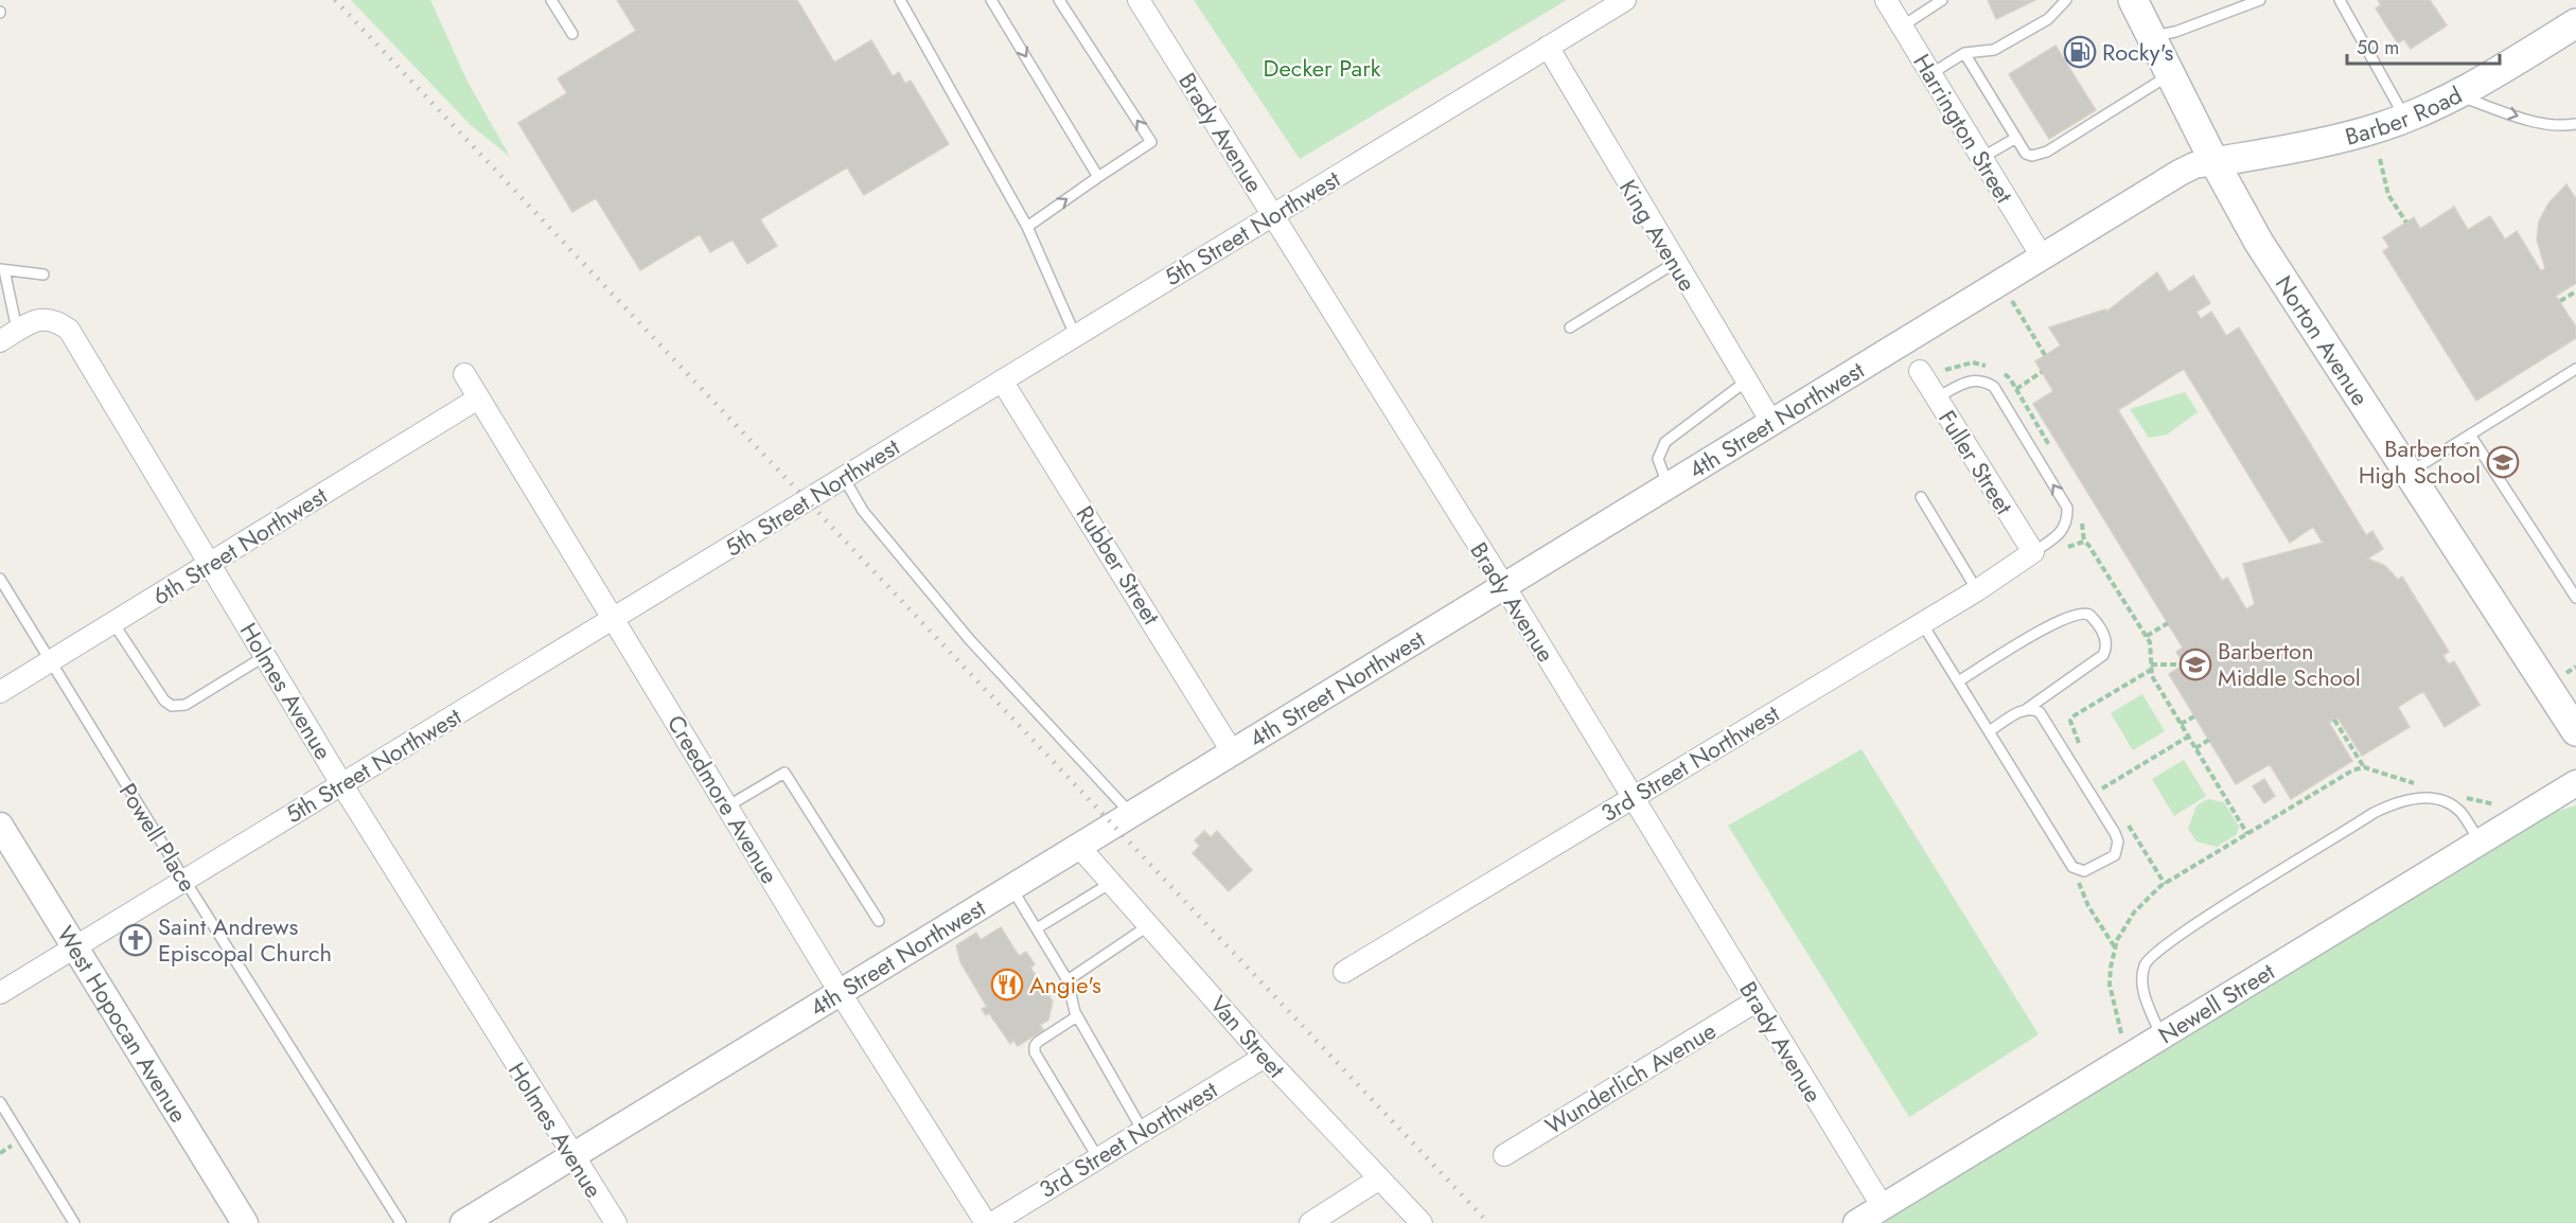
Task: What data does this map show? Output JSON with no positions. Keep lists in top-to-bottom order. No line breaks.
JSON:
{"streets":{"main road":["Barber Road","Norton Avenue"],"street":["Harrington Street","Brady Avenue","5th Street Northwest","King Avenue","4th Street Northwest","Fuller Street","6th Street Northwest","Rubber Street","Holmes Avenue","3rd Street Northwest","Creedmore Avenue","Newell Street","West Hopocan Avenue","Van Street","Wunderlich Avenue"],"lane":["Powell Place"]},"crossings":[["Barber Road","Norton Avenue"],["Barber Road","4th Street Northwest"],["Harrington Street","4th Street Northwest"],["Brady Avenue","5th Street Northwest"],["Brady Avenue","4th Street Northwest"],["Brady Avenue","3rd Street Northwest"],["Brady Avenue","Newell Street"],["Brady Avenue","Wunderlich Avenue"],["5th Street Northwest","King Avenue"],["5th Street Northwest","Rubber Street"],["5th Street Northwest","Holmes Avenue"],["5th Street Northwest","Creedmore Avenue"],["5th Street Northwest","Powell Place"],["5th Street Northwest","West Hopocan Avenue"],["King Avenue","4th Street Northwest"],["Norton Avenue","4th Street Northwest"],["4th Street Northwest","Rubber Street"],["4th Street Northwest","Holmes Avenue"],["4th Street Northwest","Creedmore Avenue"],["4th Street Northwest","Van Street"],["Fuller Street","3rd Street Northwest"],["6th Street Northwest","Holmes Avenue"],["6th Street Northwest","Creedmore Avenue"],["6th Street Northwest","Powell Place"],["3rd Street Northwest","Van Street"]],"parks":["Decker Park"],"places":{"fuel station":["Rocky's"],"school or university":["Barberton High School","Barberton Middle School"],"church":["Saint Andrews Episcopal Church"],"restaurant":["Angie's"]},"scale_bar":"50 m"}
